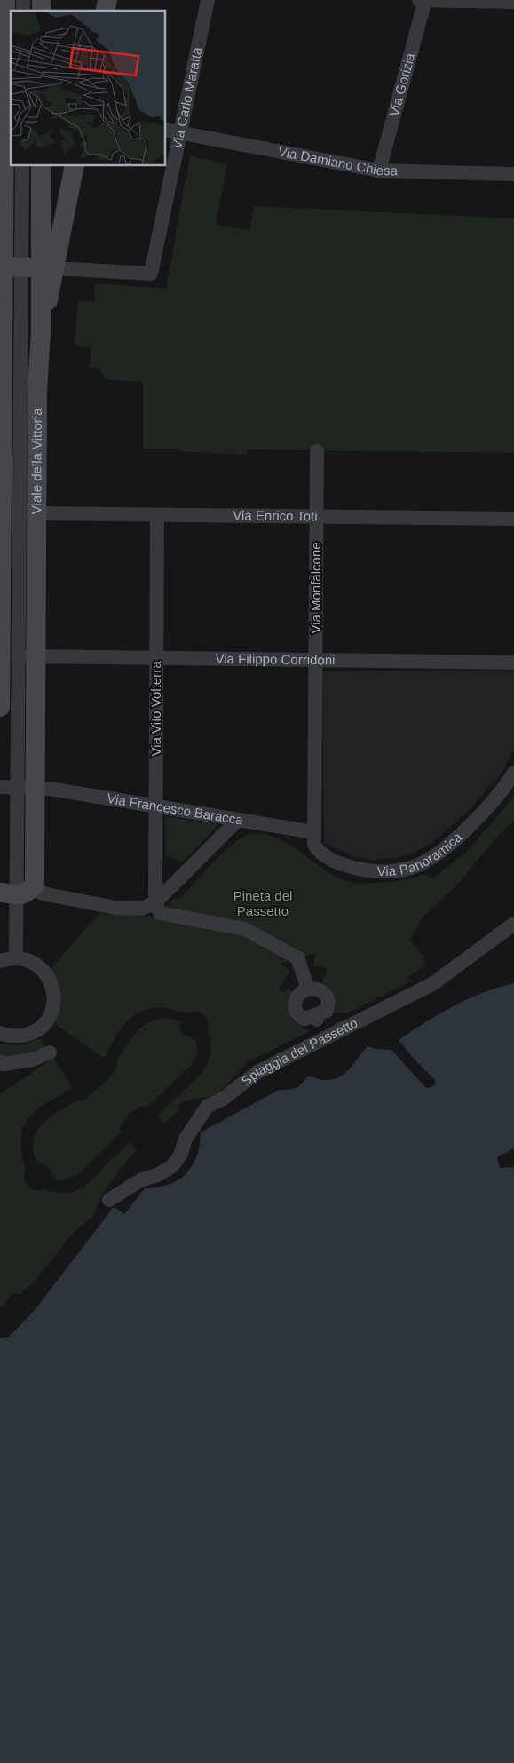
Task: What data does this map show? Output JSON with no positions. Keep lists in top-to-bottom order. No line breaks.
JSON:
{"streets":{"street":["Via Gorizia","Via Carlo Maratta","Via Damiano Chiesa","Viale della Vittoria","Via Enrico Toti","Via Monfalcone","Via Filippo Corridoni","Via Vito Volterra","Via Francesco Baracca","Via Panoramica","Spiaggia del Passetto"]},"crossings":[["Via Gorizia","Via Damiano Chiesa"],["Via Carlo Maratta","Via Damiano Chiesa"],["Via Carlo Maratta","Viale della Vittoria"],["Viale della Vittoria","Via Enrico Toti"],["Viale della Vittoria","Via Filippo Corridoni"],["Viale della Vittoria","Via Francesco Baracca"],["Via Enrico Toti","Via Monfalcone"],["Via Enrico Toti","Via Vito Volterra"],["Via Monfalcone","Via Filippo Corridoni"],["Via Monfalcone","Via Francesco Baracca"],["Via Monfalcone","Via Panoramica"],["Via Filippo Corridoni","Via Vito Volterra"],["Via Vito Volterra","Via Francesco Baracca"],["Via Francesco Baracca","Via Panoramica"]],"parks":["Pineta del Passetto"]}
